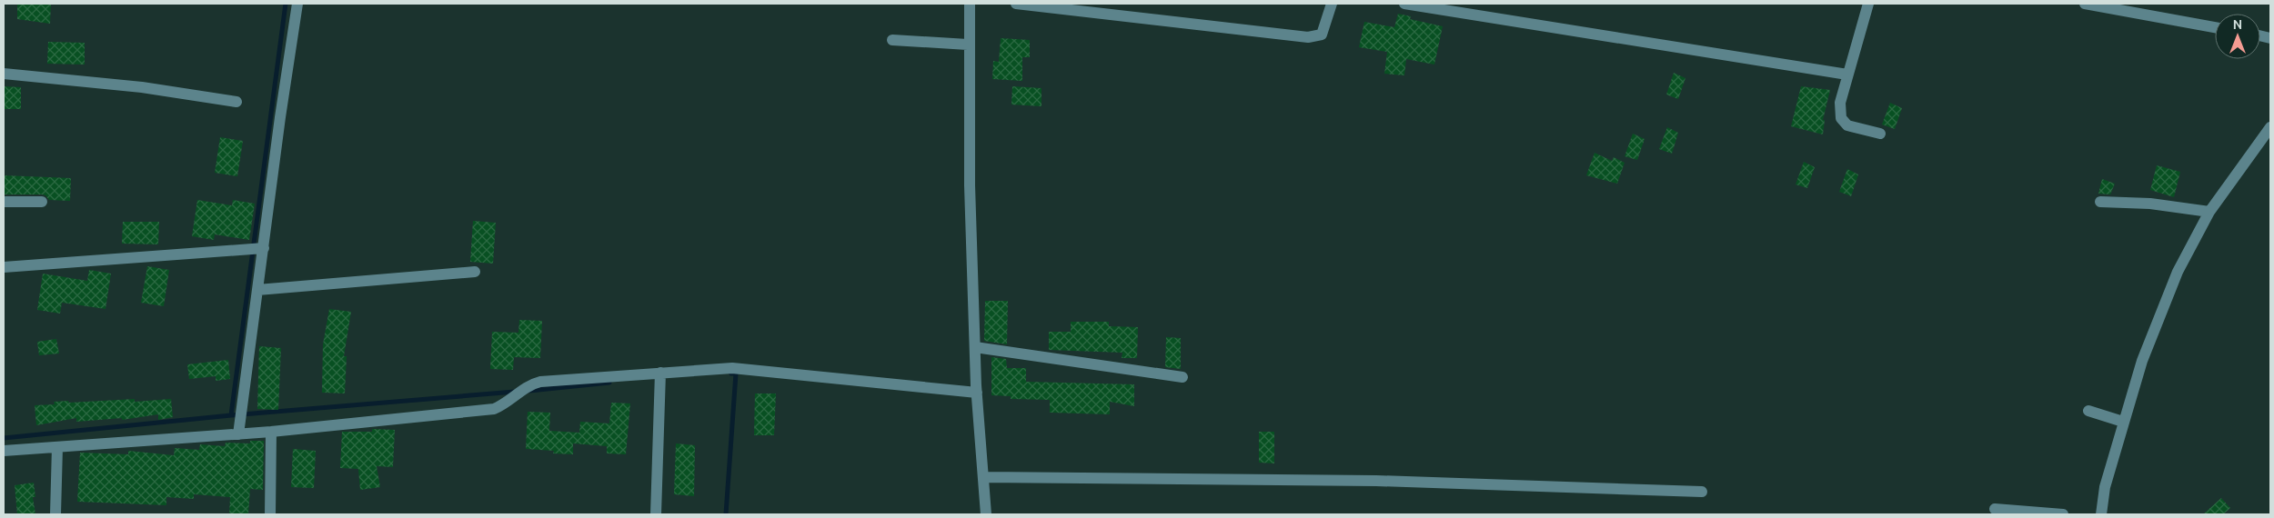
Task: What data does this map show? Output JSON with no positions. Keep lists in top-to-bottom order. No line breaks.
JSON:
{"north":"top"}
